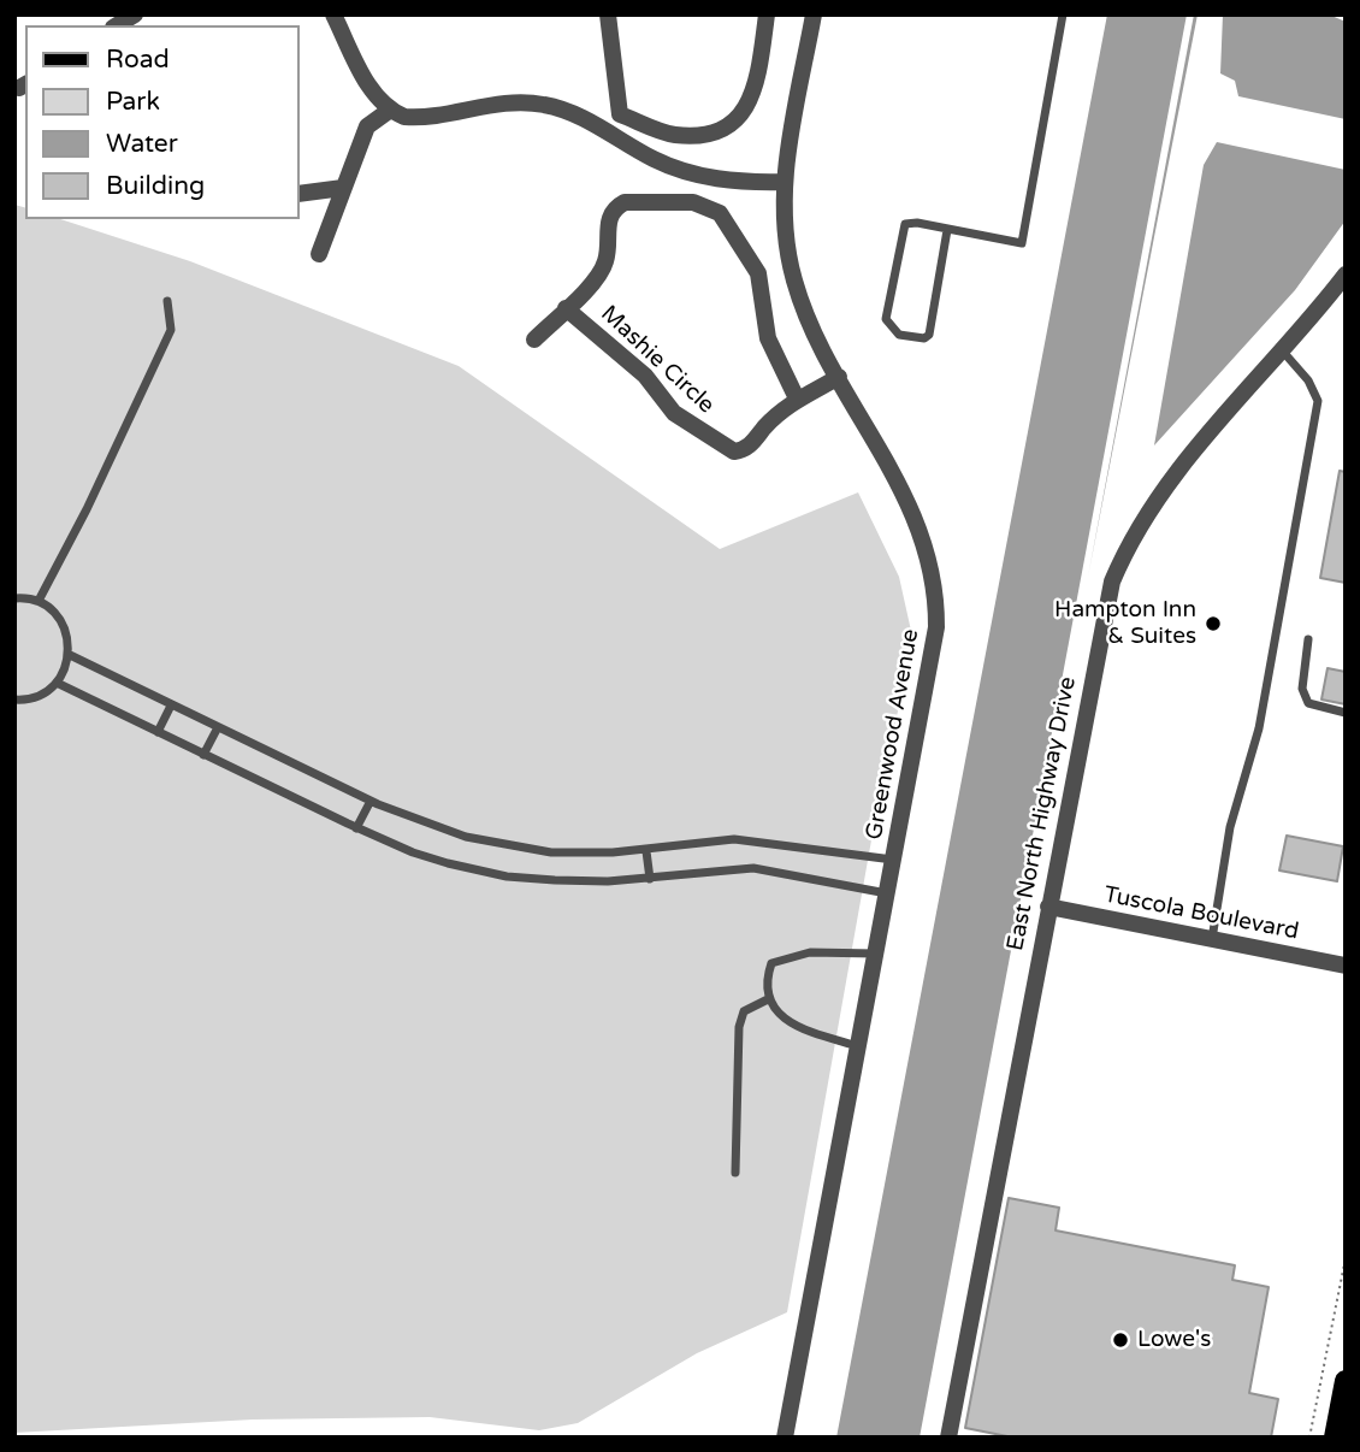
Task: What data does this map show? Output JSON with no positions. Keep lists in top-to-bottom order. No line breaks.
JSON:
{"streets":{"street":["Mashie Circle","Greenwood Avenue","East North Highway Drive","Tuscola Boulevard"]},"crossings":[["Mashie Circle","Greenwood Avenue"],["East North Highway Drive","Tuscola Boulevard"]],"places":["Hampton Inn & Suites","Lowe's"],"legend":["Road","Park","Water","Building"]}
